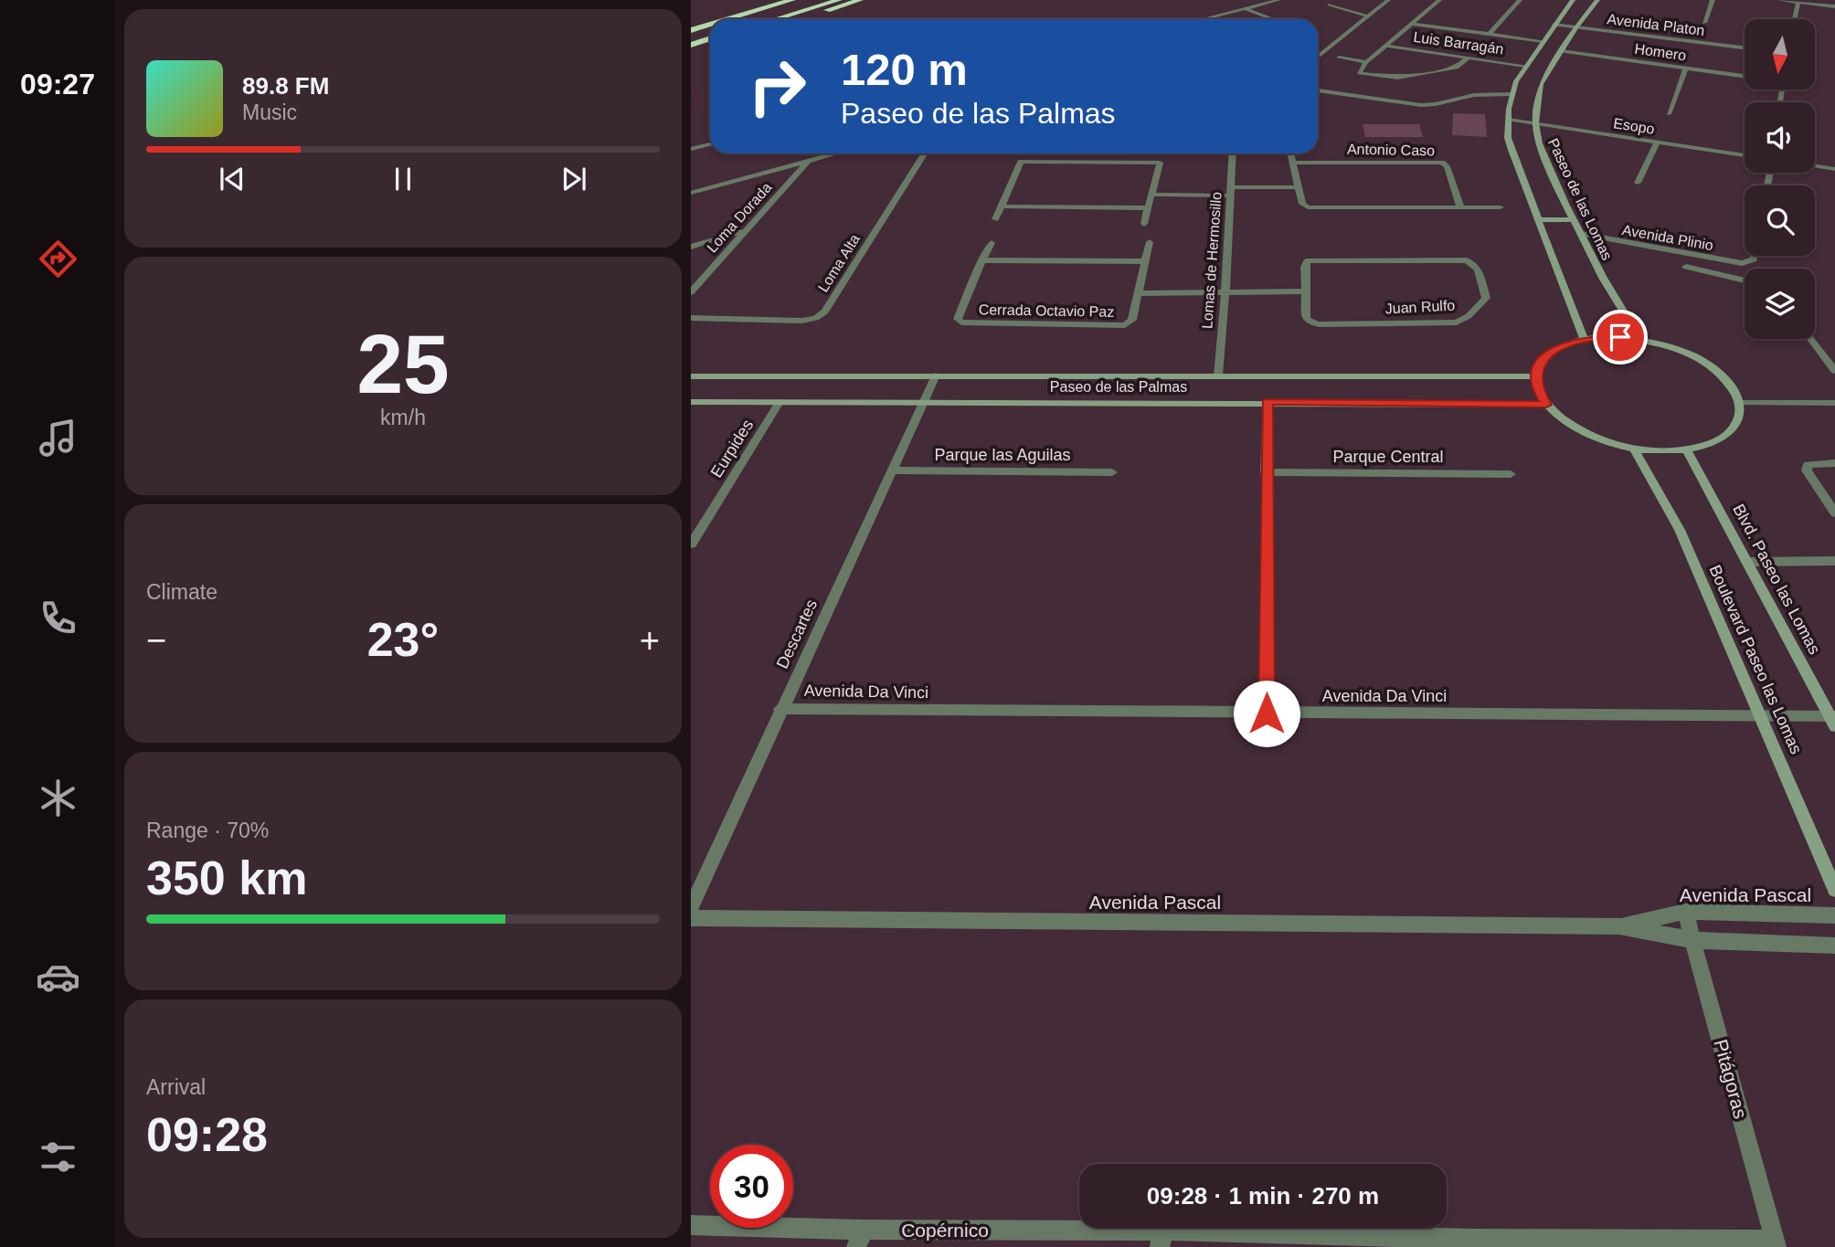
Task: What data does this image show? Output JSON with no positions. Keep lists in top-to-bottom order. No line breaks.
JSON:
{"streets":{"street":["Avenida Platon","Luis Barragán","Homero","Esopo","Antonio Caso","Paseo de las Lomas","Loma Dorada","Avenida Plinio","Lomas de Hermosillo","Loma Alta","Juan Rulfo","Cerrada Octavio Paz","Paseo de las Palmas","Eurpides","Parque las Aguilas","Parque Central","Blvd. Paseo las Lomas","Descartes","Boulevard Paseo las Lomas","Avenida Da Vinci","Avenida Pascal","Pitágoras","Copérnico"]},"crossings":[["Avenida Platon","Paseo de las Lomas"],["Homero","Paseo de las Lomas"],["Esopo","Paseo de las Lomas"],["Paseo de las Lomas","Avenida Plinio"],["Lomas de Hermosillo","Paseo de las Palmas"],["Paseo de las Palmas","Eurpides"],["Paseo de las Palmas","Descartes"],["Parque las Aguilas","Descartes"],["Blvd. Paseo las Lomas","Avenida Da Vinci"],["Descartes","Avenida Da Vinci"],["Boulevard Paseo las Lomas","Avenida Da Vinci"],["Avenida Pascal","Pitágoras"],["Pitágoras","Copérnico"]],"north":"bottom","page":{"tabs":"09:27","turn":["120 m","Paseo de las Palmas"],"song":["89.8 FM","Music"],"tile":[["25","km/h"],"Climate",["Range · 70%","350 km"],["Arrival","09:28"]],"heat":["−","23°","+"],"limit":"30","trip":"09:28 · 1 min · 270 m"}}
